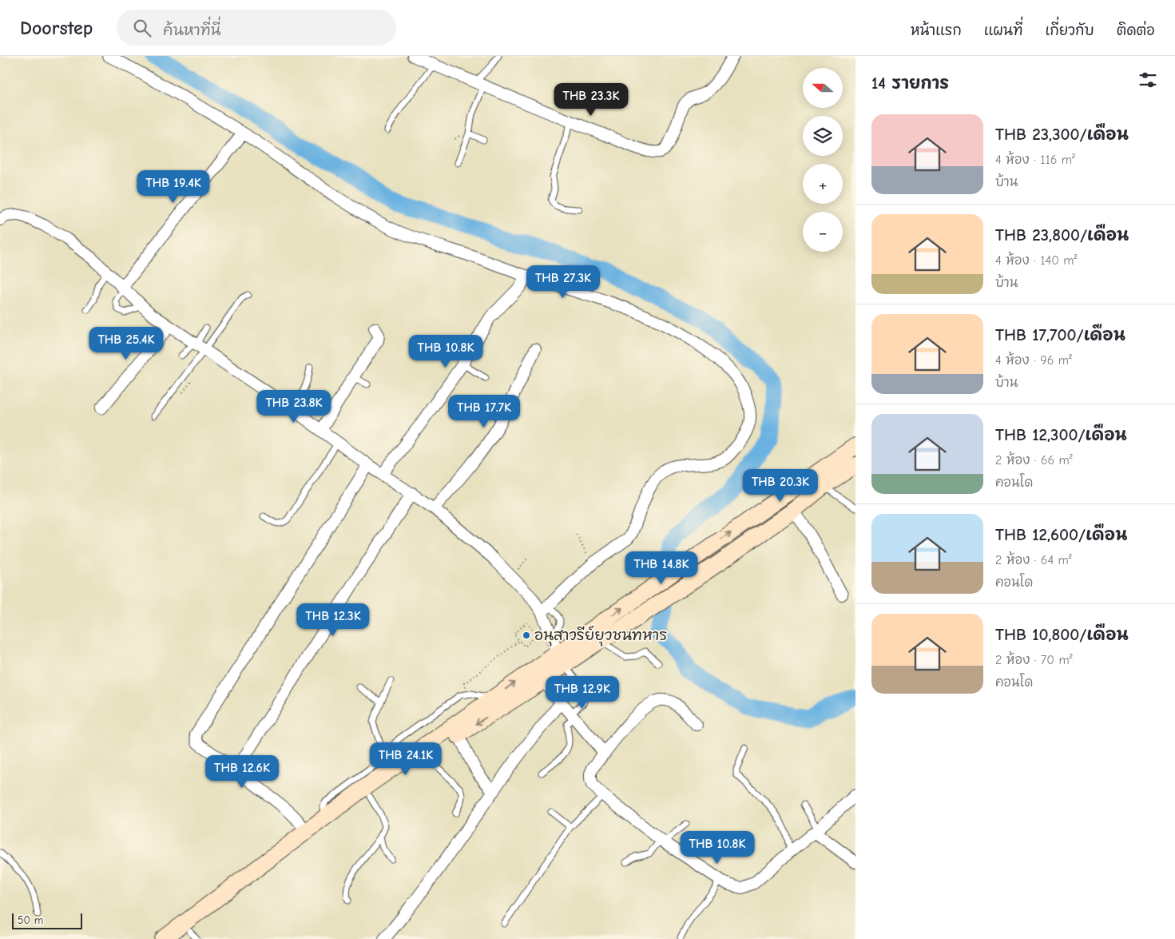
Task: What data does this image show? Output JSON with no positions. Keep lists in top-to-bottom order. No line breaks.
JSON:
{"places":["อนุสาวรีย์ยุวชนทหาร"],"scale_bar":"50 m","north":"left","page":{"header":"Doorstep","search":"ค้นหาที่นี่","nav":["หน้าแรก","แผนที่","เกี่ยวกับ","ติดต่อ"],"heading":"14 รายการ","map_buttons":["+","−"],"price":["THB 23.3K","THB 19.4K","THB 27.3K","THB 25.4K","THB 10.8K","THB 23.8K","THB 17.7K","THB 20.3K","THB 14.8K","THB 12.3K","THB 12.9K","THB 24.1K","THB 12.6K","THB 10.8K"],"list":[{"name":"THB 23,300/เดือน","note":"4 ห้อง · 116 m² · บ้าน"},{"name":"THB 23,800/เดือน","note":"4 ห้อง · 140 m² · บ้าน"},{"name":"THB 17,700/เดือน","note":"4 ห้อง · 96 m² · บ้าน"},{"name":"THB 12,300/เดือน","note":"2 ห้อง · 66 m² · คอนโด"},{"name":"THB 12,600/เดือน","note":"2 ห้อง · 64 m² · คอนโด"},{"name":"THB 10,800/เดือน","note":"2 ห้อง · 70 m² · คอนโด"}],"scale":"50 m"}}
